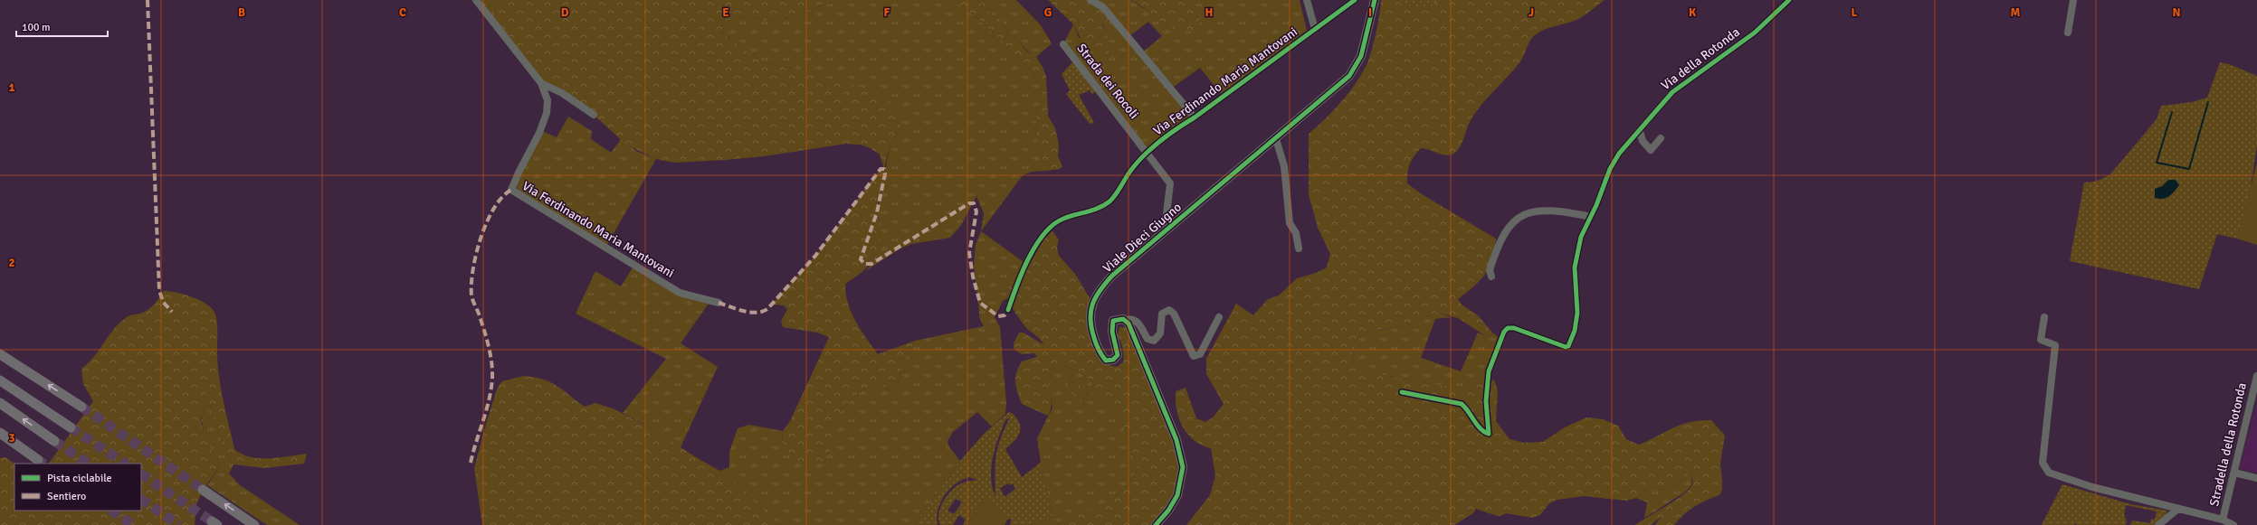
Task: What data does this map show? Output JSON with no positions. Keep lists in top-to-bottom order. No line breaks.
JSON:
{"streets":{"main road":["Viale Dieci Giugno"],"street":["Via della Rotonda","Strada dei Rocoli","Via Ferdinando Maria Mantovani","Stradella della Rotonda"]},"crossings":[["Strada dei Rocoli","Via Ferdinando Maria Mantovani"],["Strada dei Rocoli","Viale Dieci Giugno"]],"legend":["Pista ciclabile","Sentiero"],"scale_bar":"100 m","grid":{"columns":["B","C","D","E","F","G","H","I","J","K","L","M","N"],"rows":["1","2","3"]}}
